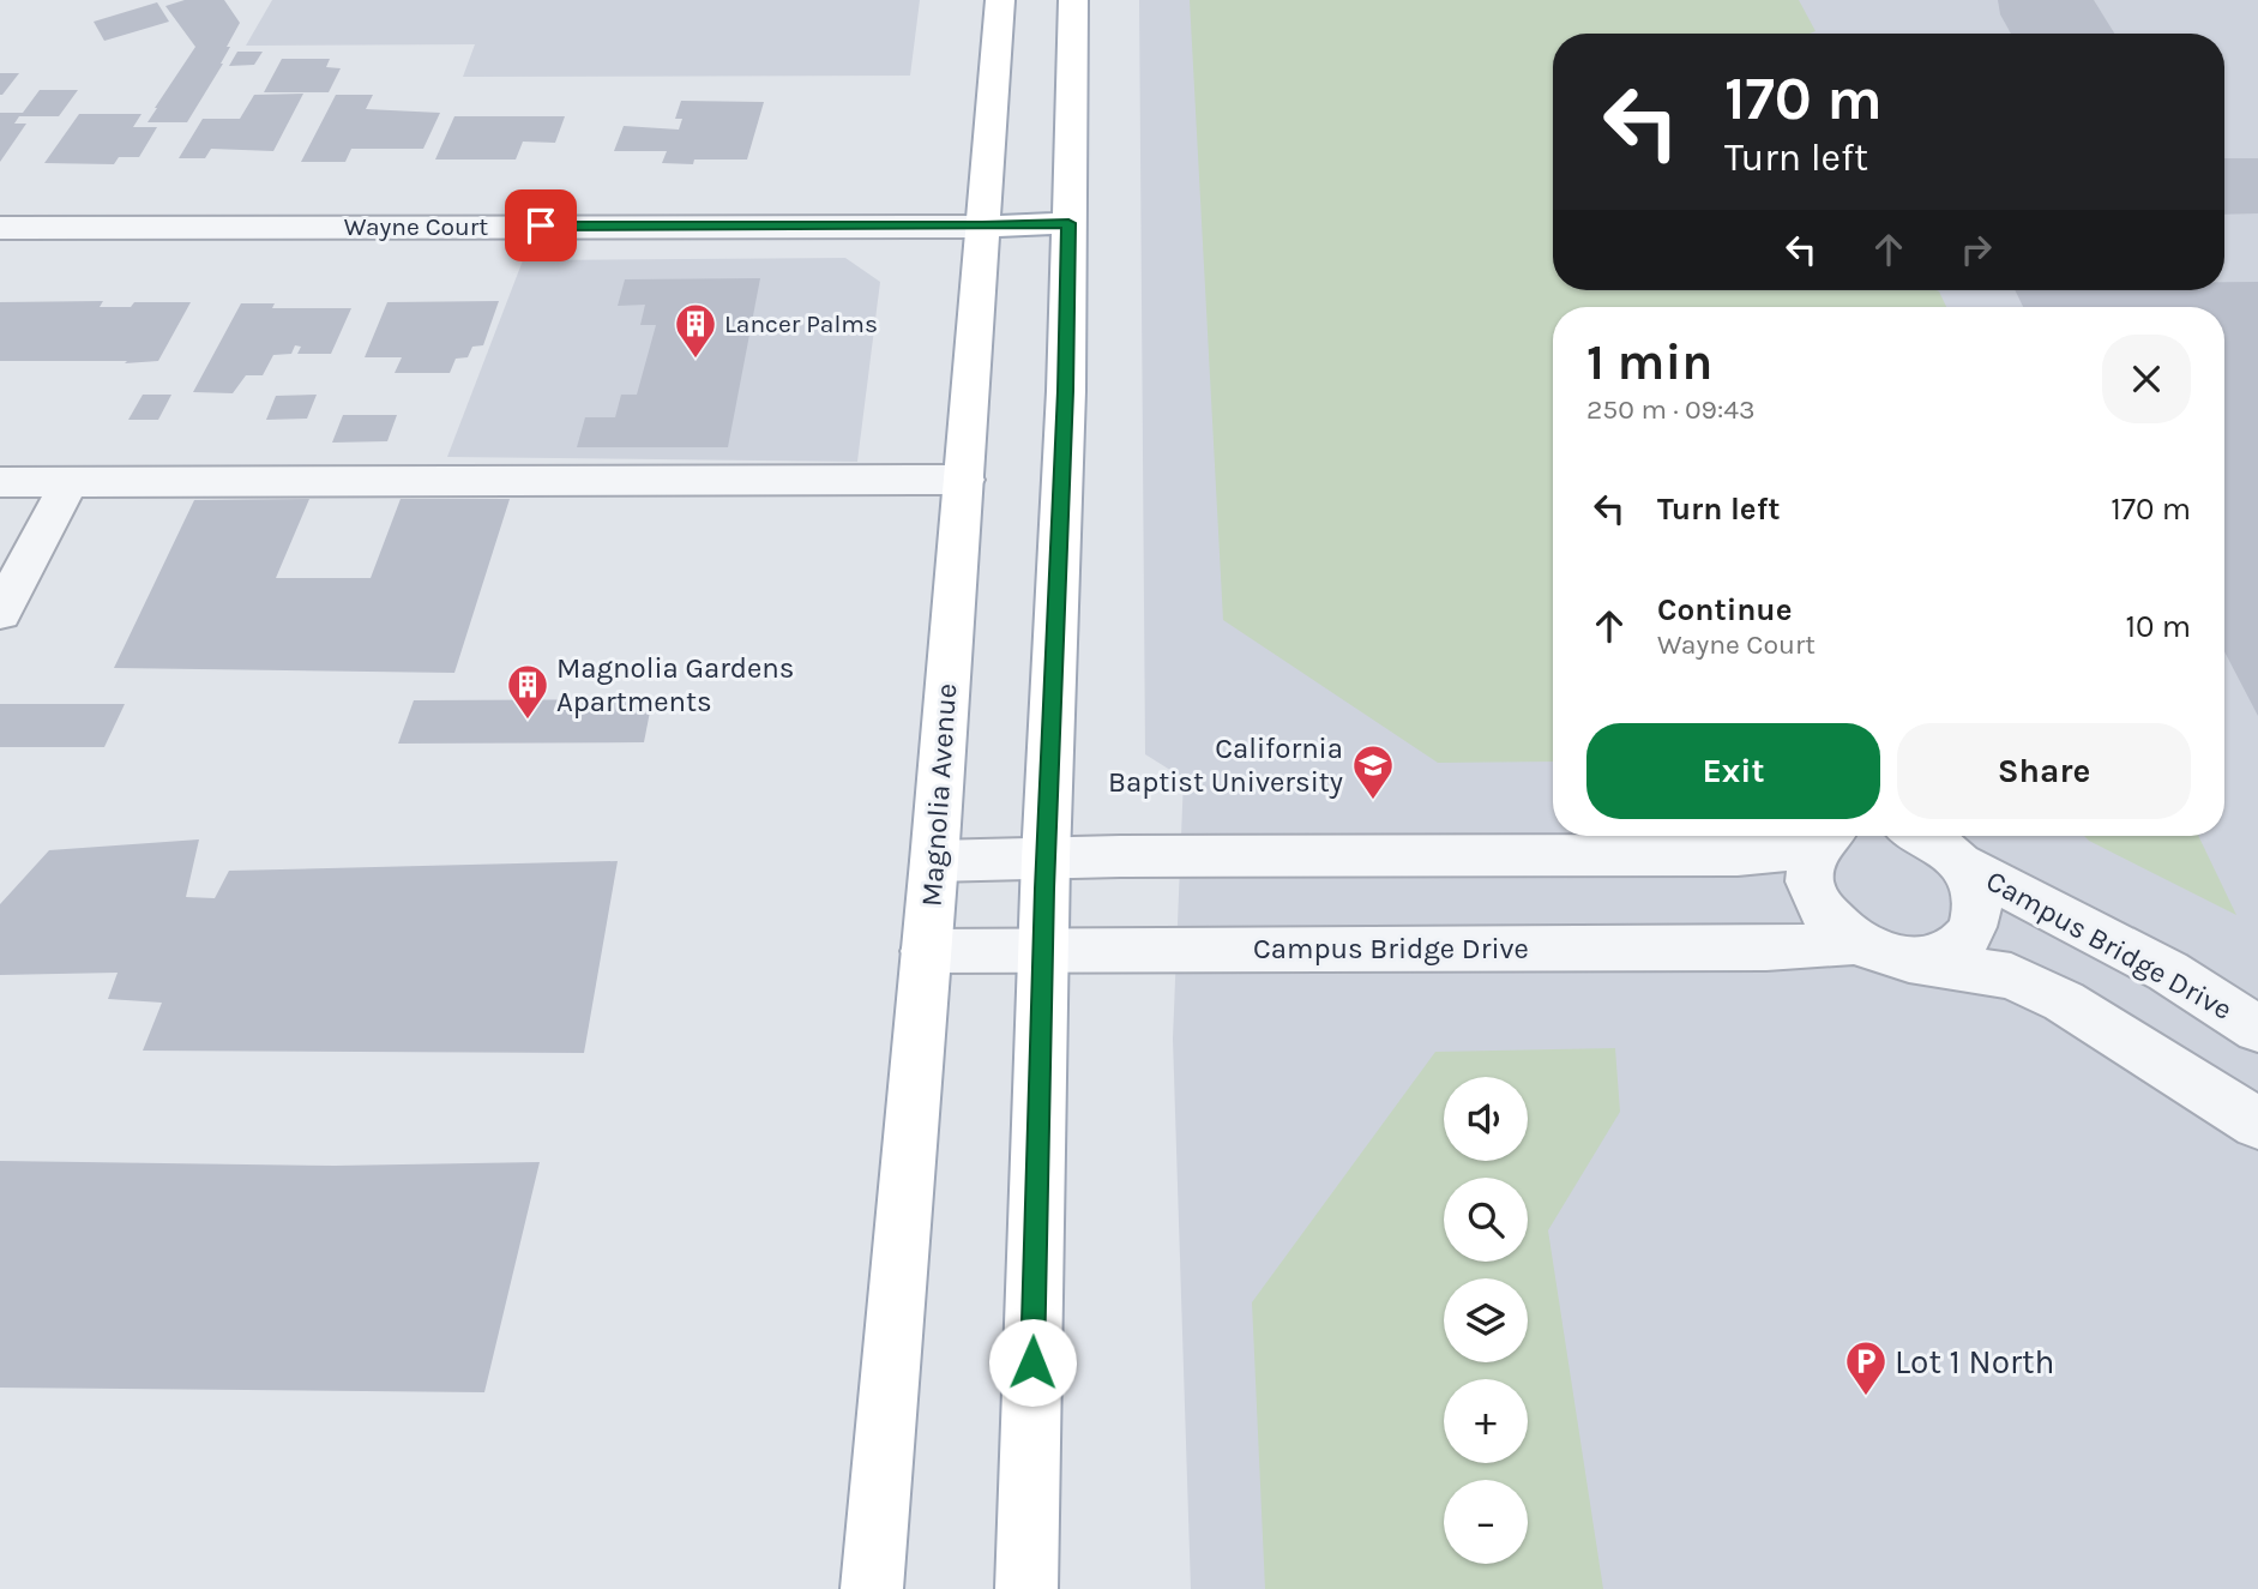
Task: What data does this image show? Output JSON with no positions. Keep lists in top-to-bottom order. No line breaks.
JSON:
{"streets":{"main road":["Magnolia Avenue"],"street":["Wayne Court","Campus Bridge Drive"]},"crossings":[["Wayne Court","Magnolia Avenue"],["Magnolia Avenue","Campus Bridge Drive"]],"places":{"building":["Lancer Palms","Magnolia Gardens Apartments"],"school or university":["California Baptist University"],"parking":["Lot 1 North"]},"page":{"turn":["170 m","Turn left"],"heading":["1 min","250 m · 09:43"],"list":[{"name":"Turn left","value":"170 m"},{"name":"Continue","note":"Wayne Court","value":"10 m"}],"buttons":["Exit","Share"],"map_buttons":["+","−"]}}
